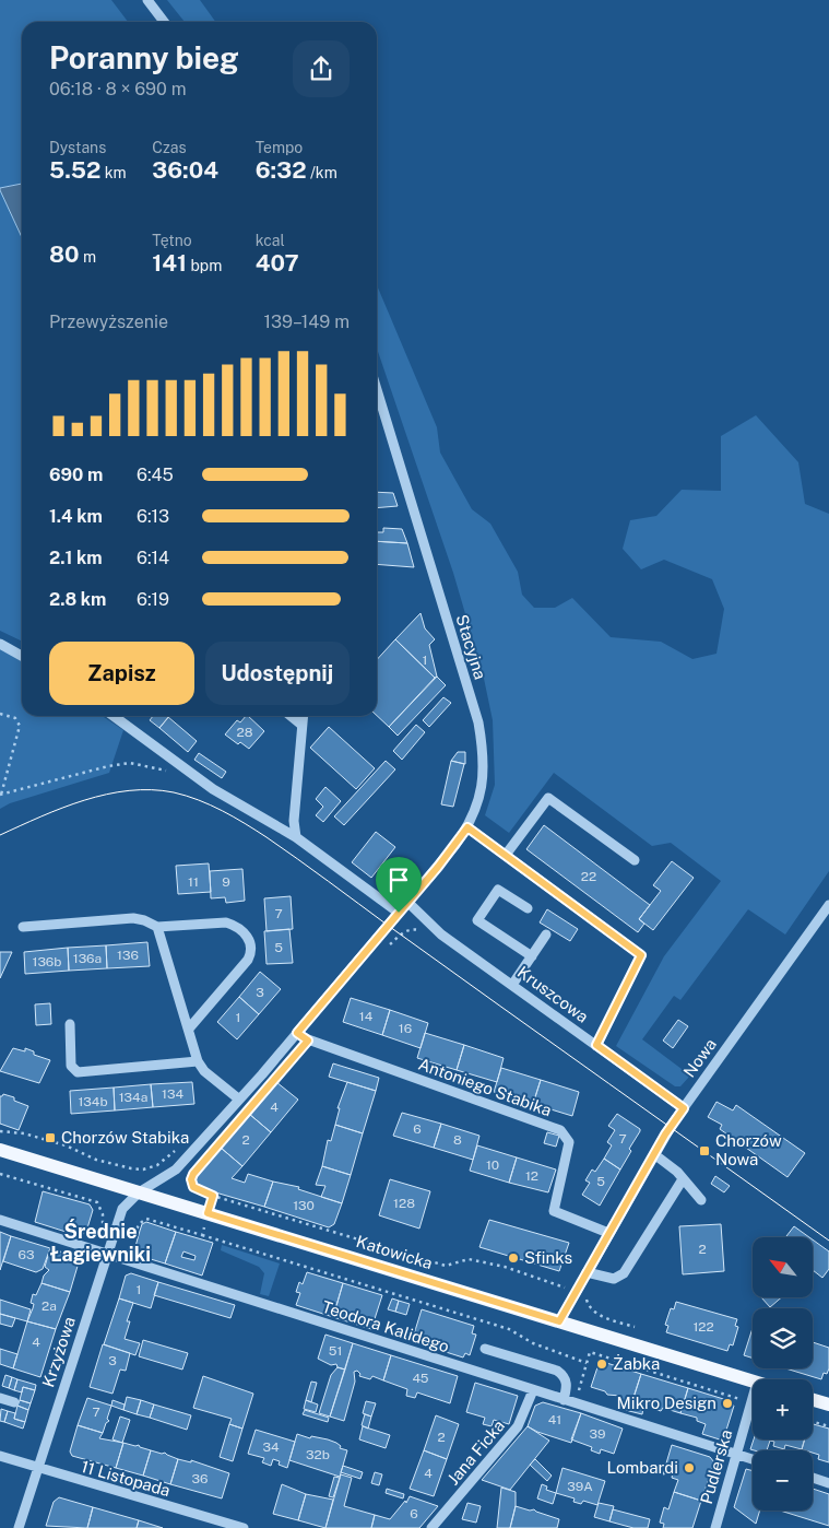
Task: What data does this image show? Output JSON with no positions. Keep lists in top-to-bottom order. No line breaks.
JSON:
{"streets":{"main road":["Katowicka"],"street":["Stacyjna","Kruszcowa","Nowa","Antoniego Stabika","Teodora Kalidego","Krzyżowa","Jana Ficka","Pudlerska","11 Listopada"]},"crossings":[["Stacyjna","Kruszcowa"],["Kruszcowa","Nowa"],["Nowa","Antoniego Stabika"],["Nowa","Katowicka"],["Katowicka","Krzyżowa"],["Teodora Kalidego","Krzyżowa"],["Teodora Kalidego","Jana Ficka"],["Teodora Kalidego","Pudlerska"],["Krzyżowa","11 Listopada"]],"districts":["Średnie Łagiewniki"],"places":{"transit":["Chorzów Stabika","Chorzów Nowa"],"other":["Sfinks","Żabka","Mikro Design","Lombardi"]},"house_numbers":["1","28","22","11","9","7","5","136","136a","136b","3","14","1","16","134","134a","134b","4","6","7","2","8","10","12","5","128","130","2","63","1","2a","122","4","51","3","45","7","41","39","2","34","32b","4","36","39A","6"],"north":"top left","page":{"heading":["Poranny bieg","06:18 · 8 × 690 m"],"stats":[["Dystans","5.52 km"],["Czas","36:04"],["Tempo","6:32 /km"],["80 m"],["Tętno","141 bpm"],["kcal","407"]],"chart":["Przewyższenie","139–149 m"],"list":[{"name":"690 m","note":"6:45"},{"name":"1.4 km","note":"6:13"},{"name":"2.1 km","note":"6:14"},{"name":"2.8 km","note":"6:19"}],"buttons":["Zapisz","Udostępnij"],"map_buttons":["+","−"]}}
